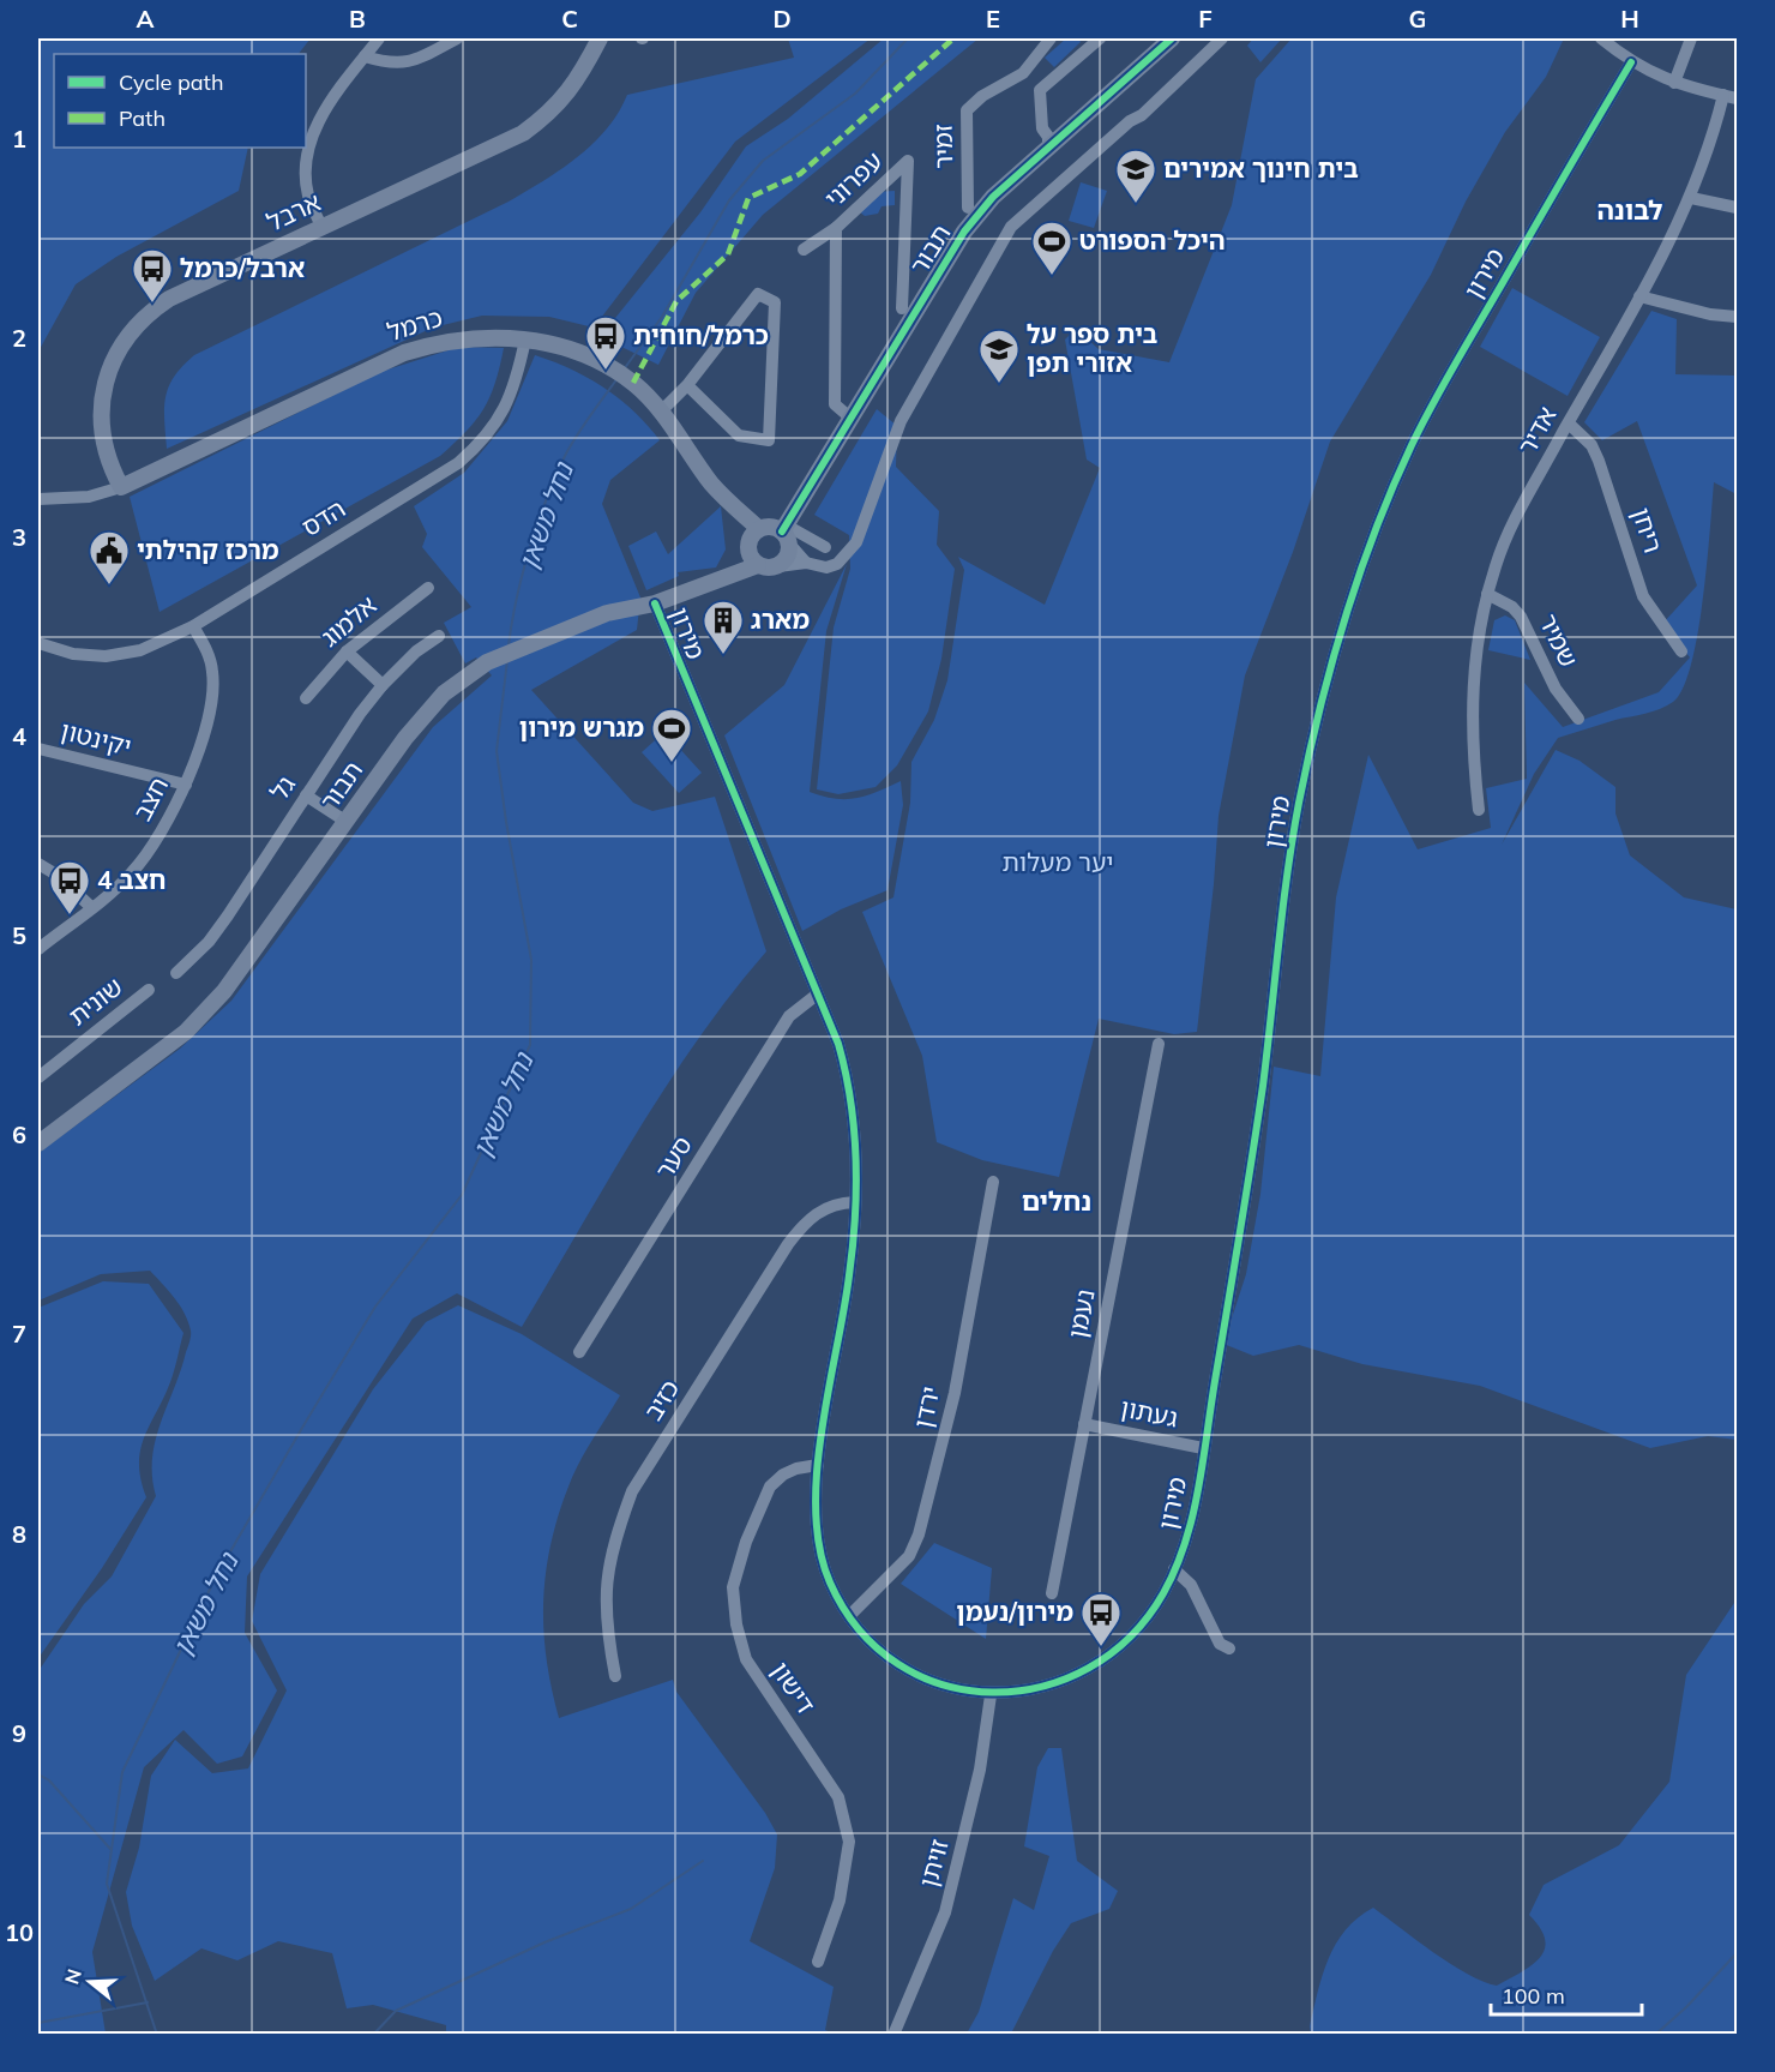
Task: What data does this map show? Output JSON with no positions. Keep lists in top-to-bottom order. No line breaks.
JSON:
{"streets":{"street":["זמיר","עפרוני","ארבל","תבור","מירון","כרמל","אדיר","הדס","ריחן","אלמוג","שמיר","יקינטון","גל","חצב","שונית","סער","נעמן","כזיב","ירדן","געתון","דישון","זויתן"]},"crossings":[["עפרוני","תבור"],["ארבל","כרמל"],["תבור","מירון"],["תבור","כרמל"],["מירון","סער"],["מירון","כזיב"],["מירון","ירדן"],["מירון","געתון"],["מירון","דישון"],["מירון","זויתן"],["כרמל","הדס"],["אדיר","ריחן"],["אדיר","שמיר"],["הדס","חצב"],["יקינטון","חצב"],["נעמן","געתון"]],"districts":["לבונה","נחלים"],"water":["נחל משאן"],"parks":["יער מעלות"],"places":{"school or university":["בית חינוך אמירים","בית ספר על אזורי תפן"],"sports":["היכל הספורט","מגרש מירון"],"bus stop":["ארבל/כרמל","כרמל/חוחית","חצב 4","מירון/נעמן"],"public building":["מרכז קהילתי"],"building":["מארג"]},"legend":["Cycle path","Path"],"scale_bar":"100 m","north":"left","grid":{"columns":["A","B","C","D","E","F","G","H"],"rows":["1","2","3","4","5","6","7","8","9","10"]}}
